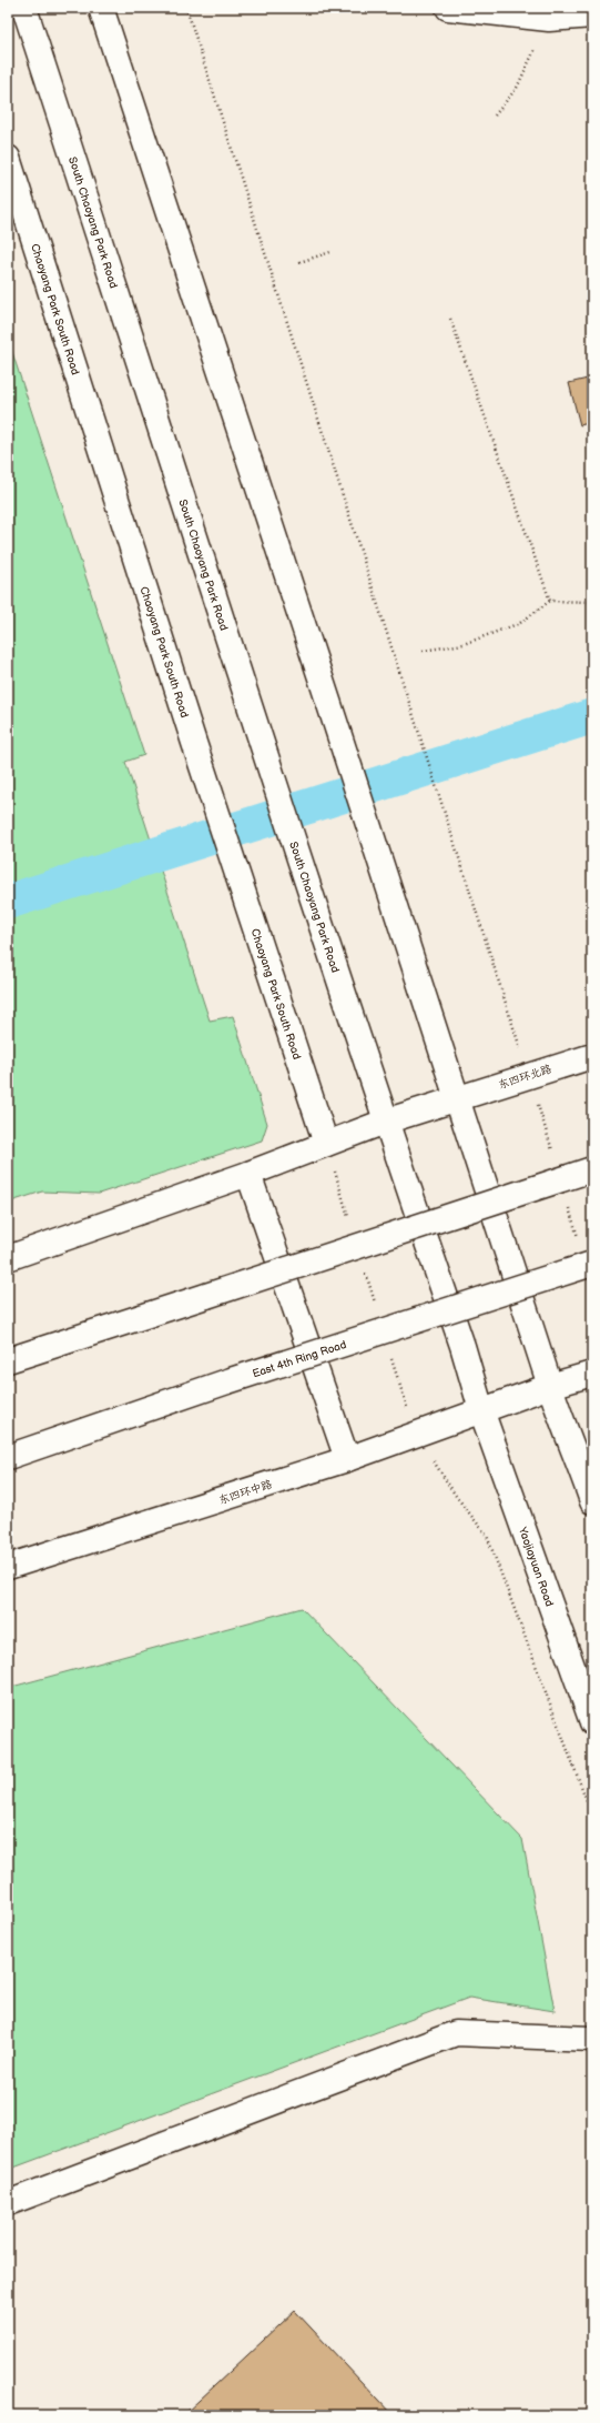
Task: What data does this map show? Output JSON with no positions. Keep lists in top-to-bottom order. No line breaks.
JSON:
{"streets":{"main road":["South Chaoyang Park Road","Chaoyang Park South Road","东四环北路","East 4th Ring Road","东四环中路","Yaojiayuan Road"]},"crossings":[["South Chaoyang Park Road","东四环北路"],["South Chaoyang Park Road","东四环中路"],["South Chaoyang Park Road","Yaojiayuan Road"],["Chaoyang Park South Road","东四环北路"],["东四环中路","Yaojiayuan Road"]]}
